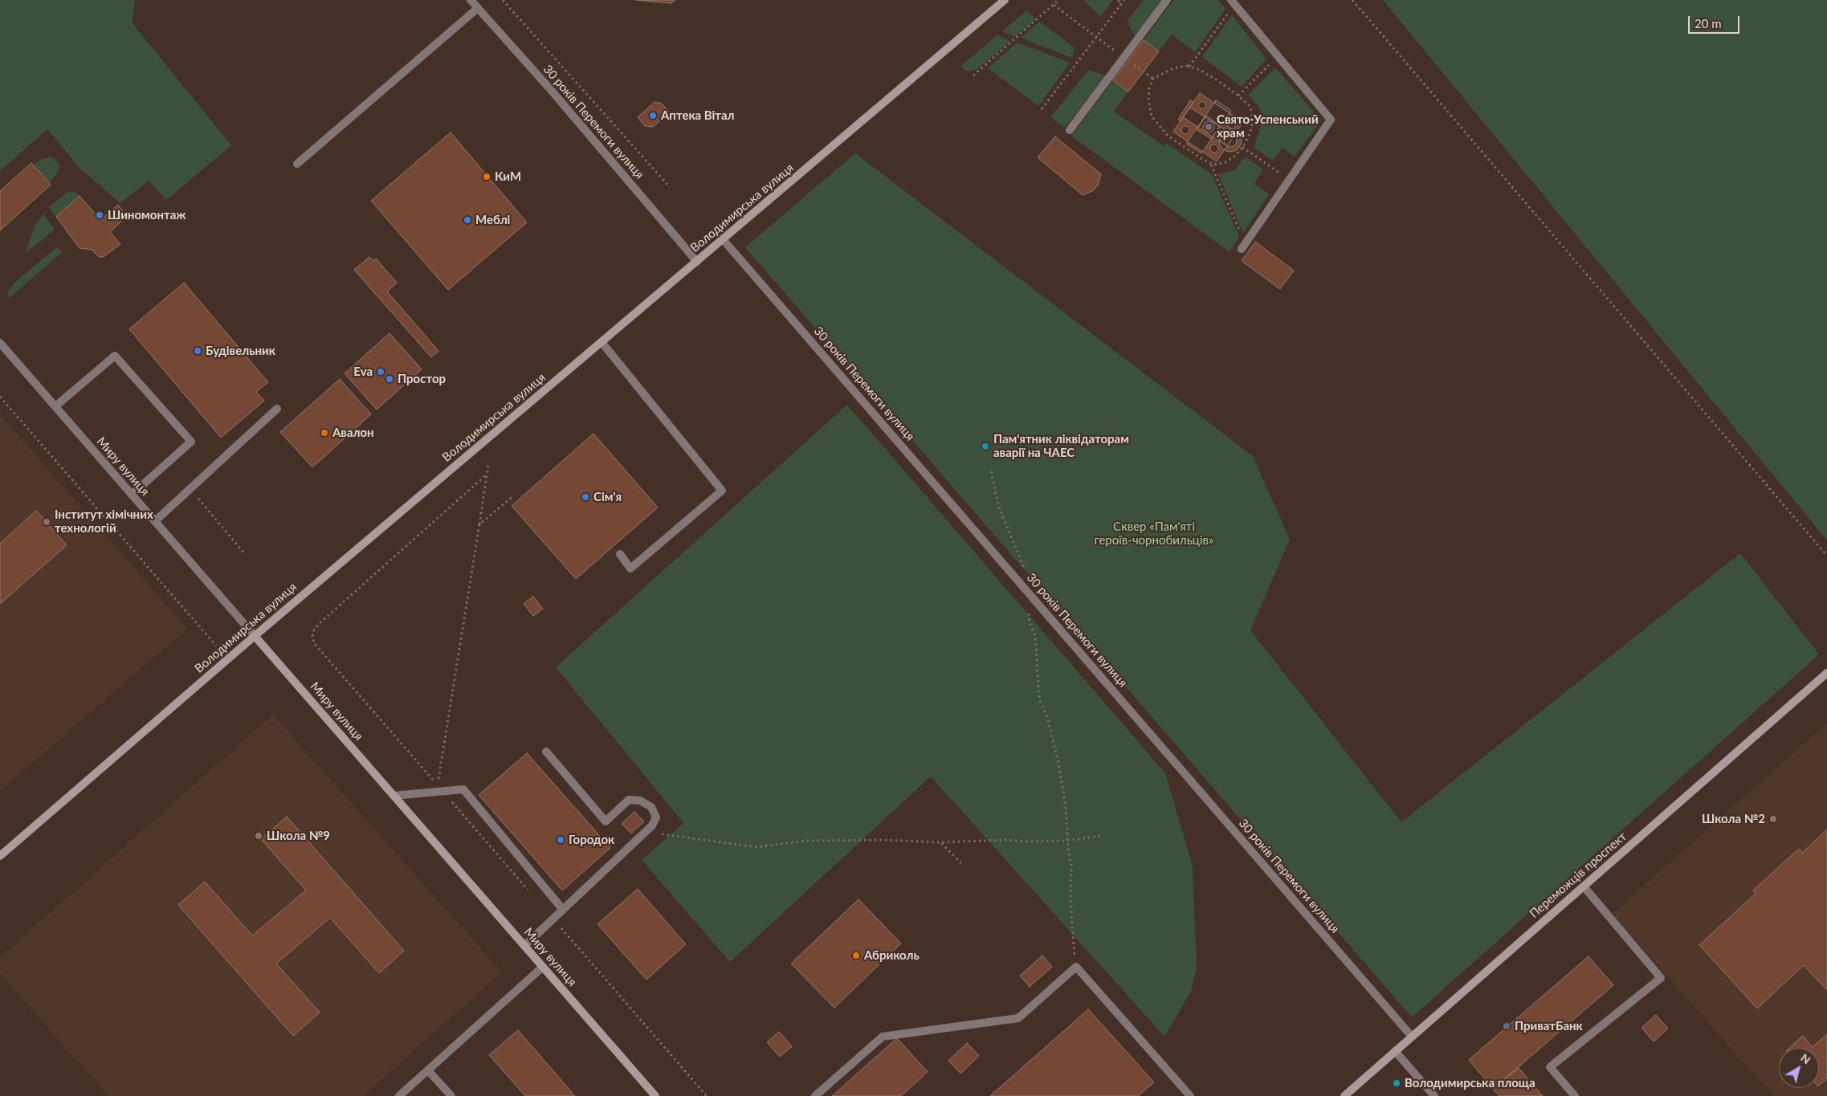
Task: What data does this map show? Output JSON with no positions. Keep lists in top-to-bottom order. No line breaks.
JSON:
{"streets":{"street":["30 років Перемоги вулиця","Володимирська вулиця","Миру вулиця","Переможців проспект"]},"crossings":[["30 років Перемоги вулиця","Володимирська вулиця"],["30 років Перемоги вулиця","Переможців проспект"],["Володимирська вулиця","Миру вулиця"]],"parks":["Сквер «Пам'яті героїв-чорнобильців»"],"places":["Аптека Вітал","Свято-Успенський храм","КиМ","Шиномонтаж","Меблі","Будівельник","Eva","Простор","Авалон","Пам'ятник ліквідаторам аварії на ЧАЕС","Сім'я","Інститут хімічних технологій","Школа №2","Школа №9","Городок","Абриколь","ПриватБанк","Володимирська площа"],"scale_bar":"20 m","north":"top right"}
